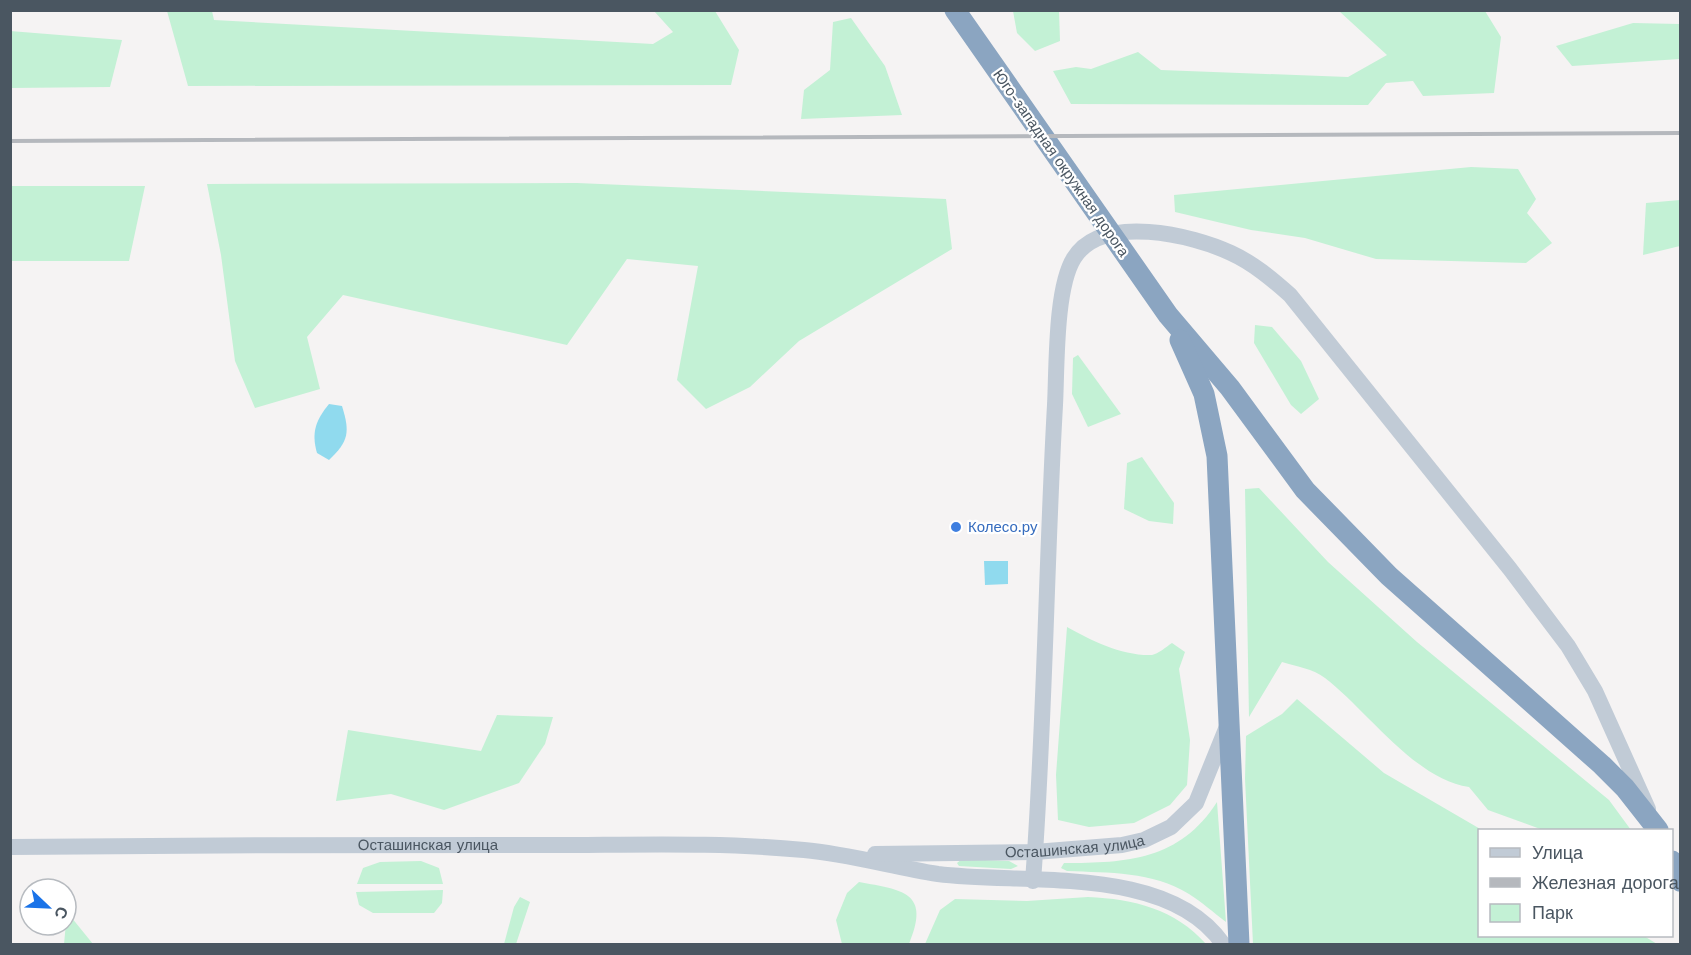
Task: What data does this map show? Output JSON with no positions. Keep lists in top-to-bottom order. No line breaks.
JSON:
{"streets":{"highway":["Юго-западная окружная дорога"],"street":["Осташинская улица"]},"places":["Колесо.ру"],"legend":["Улица","Железная дорога","Парк"],"north":"bottom right"}
